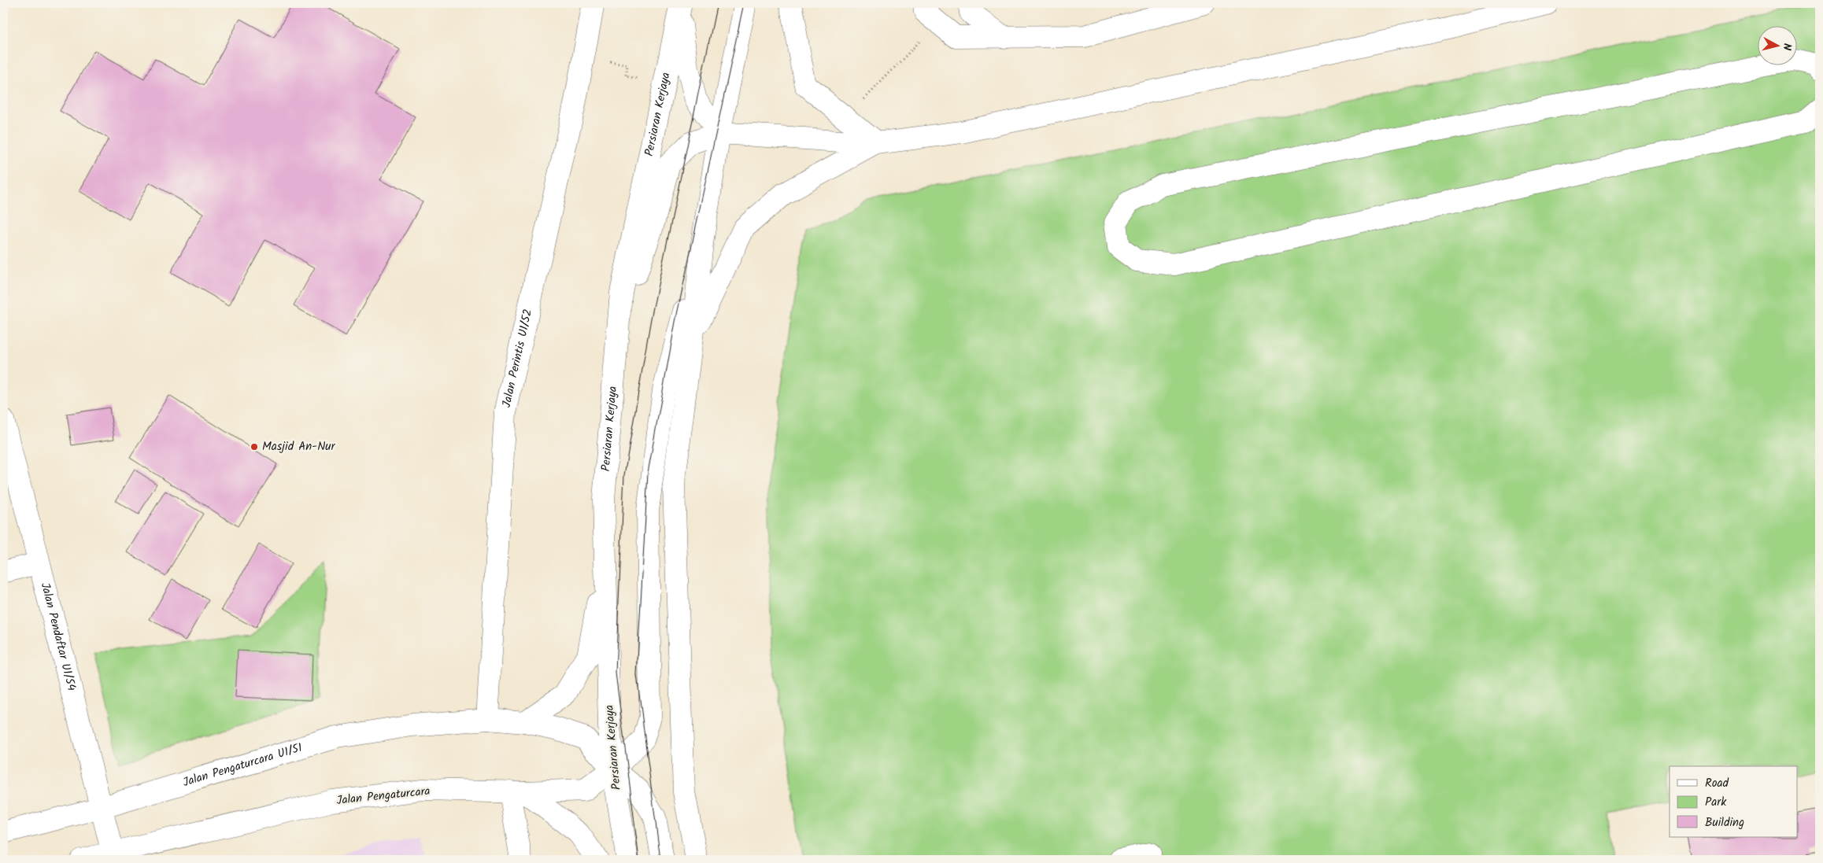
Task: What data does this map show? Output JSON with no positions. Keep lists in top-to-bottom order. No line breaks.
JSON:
{"streets":{"main road":["Persiaran Kerjaya","Jalan Perintis U1/52","Jalan Pendaftar U1/54","Jalan Pengaturcara U1/51","Jalan Pengaturcara"]},"crossings":[["Persiaran Kerjaya","Jalan Pengaturcara"],["Jalan Perintis U1/52","Jalan Pengaturcara U1/51"],["Jalan Pendaftar U1/54","Jalan Pengaturcara U1/51"],["Jalan Pendaftar U1/54","Jalan Pengaturcara"]],"places":["Masjid An-Nur"],"legend":["Road","Park","Building"],"north":"right"}
